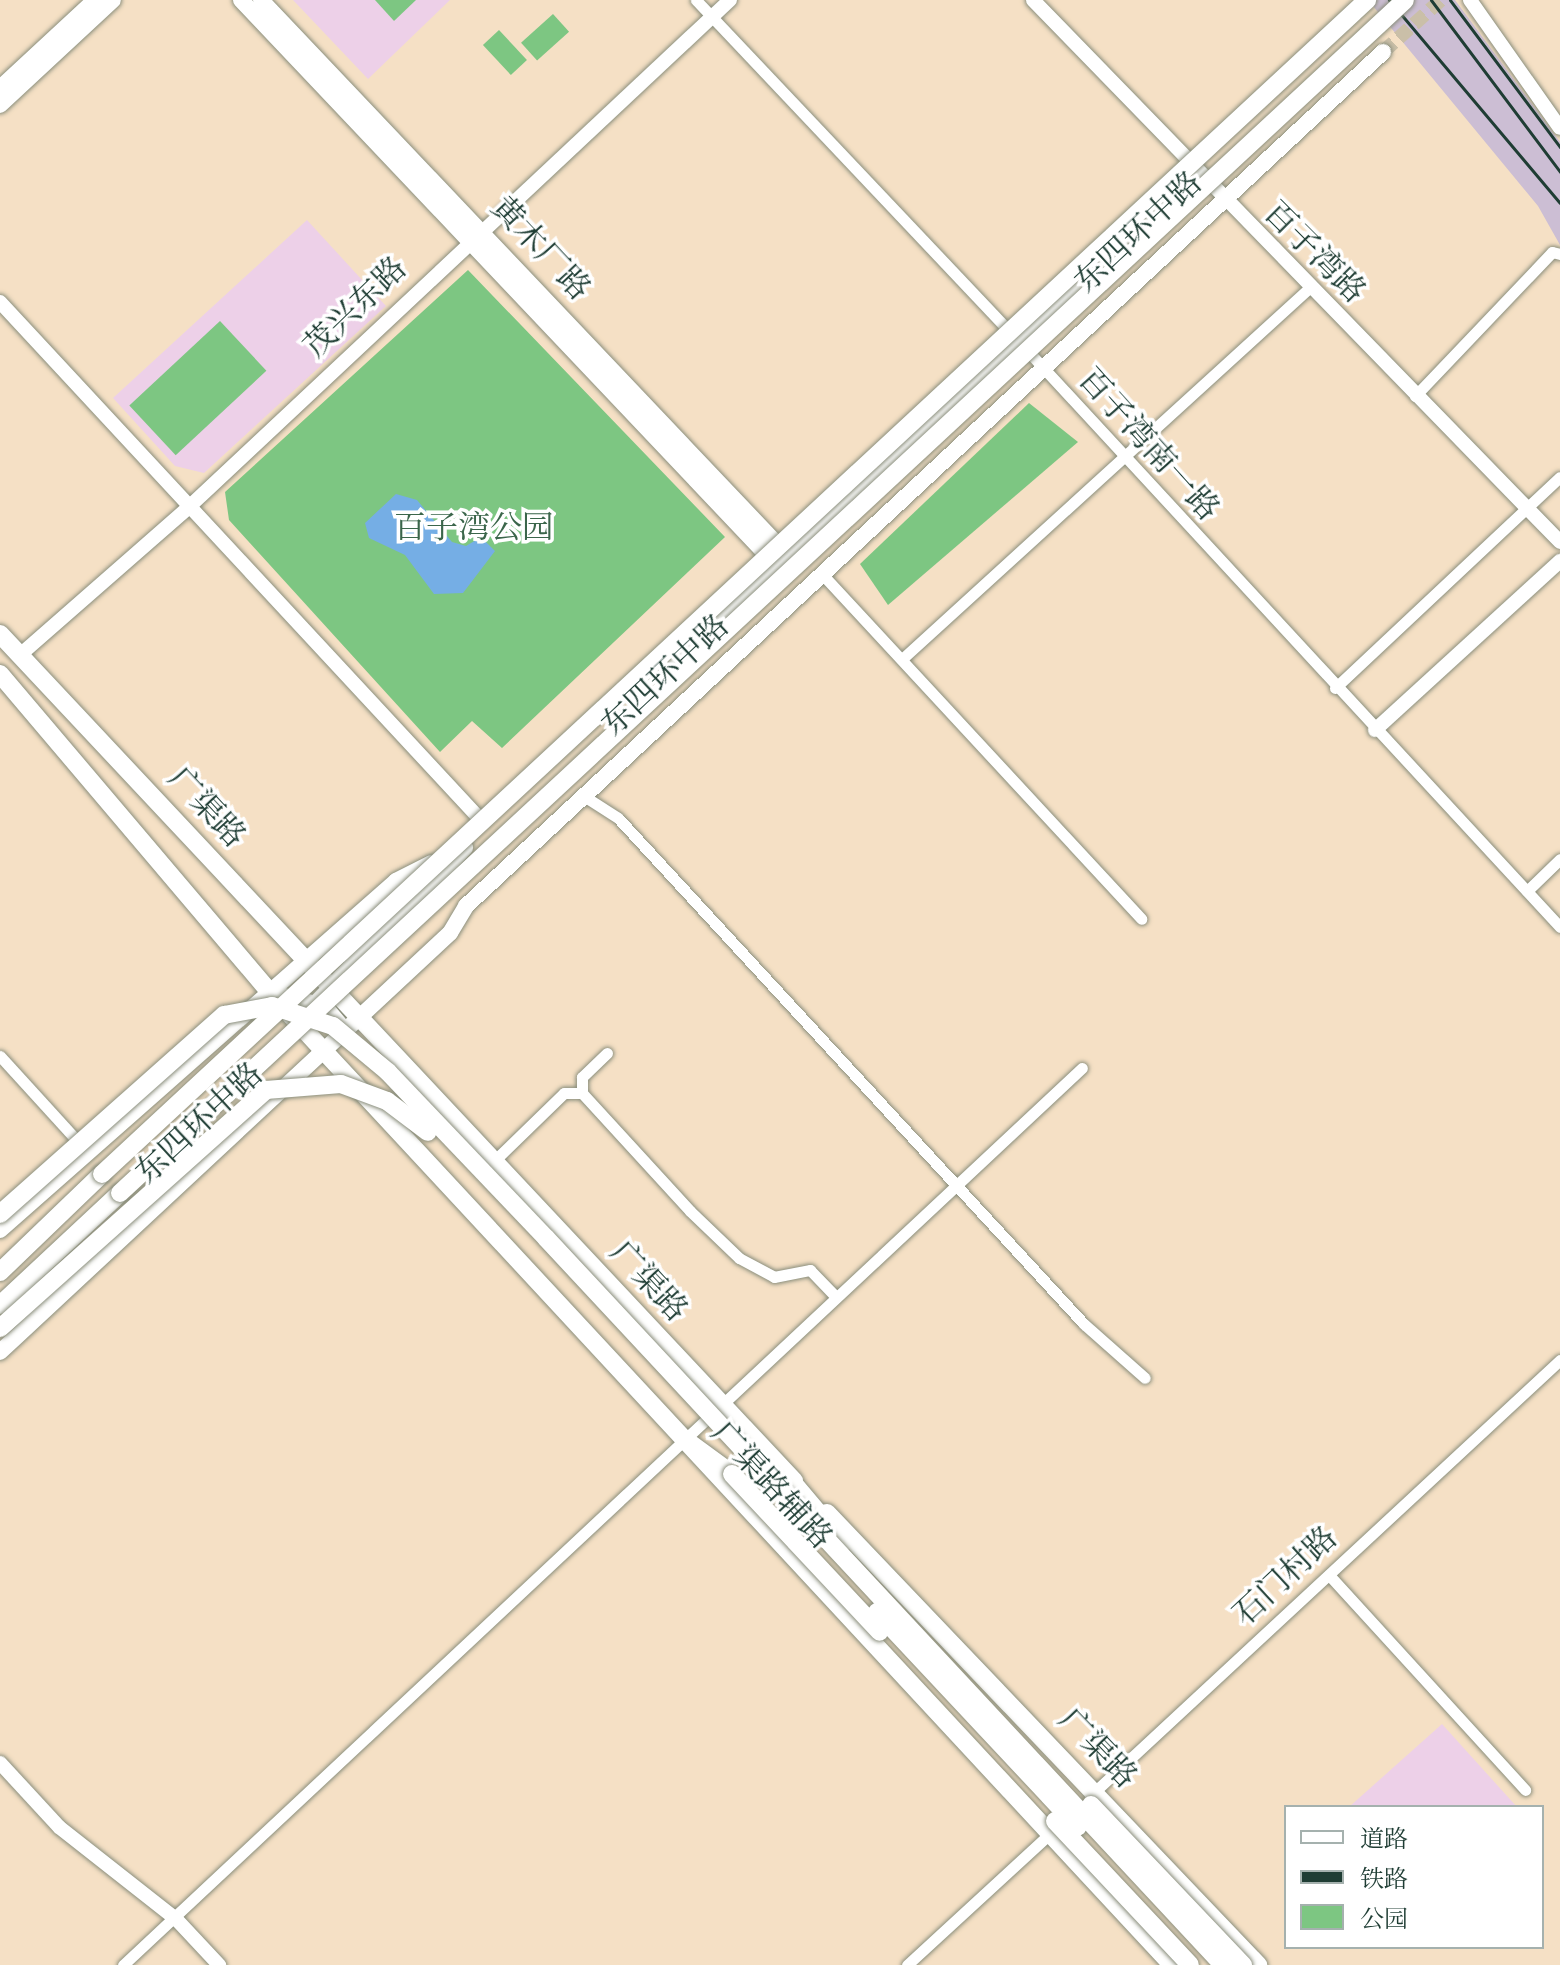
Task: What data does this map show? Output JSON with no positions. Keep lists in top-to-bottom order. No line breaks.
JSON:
{"streets":{"main road":["东四环中路","黄木厂路","广渠路","广渠路辅路"],"street":["百子湾路","茂兴东路","百子湾南一路","石门村路"]},"crossings":[["东四环中路","百子湾路"],["东四环中路","百子湾南一路"],["东四环中路","广渠路"],["东四环中路","广渠路辅路"],["黄木厂路","茂兴东路"],["茂兴东路","百子湾南一路"],["茂兴东路","广渠路"],["广渠路","广渠路辅路"],["广渠路","石门村路"],["广渠路辅路","石门村路"]],"parks":["百子湾公园"],"legend":["道路","铁路","公园"]}
